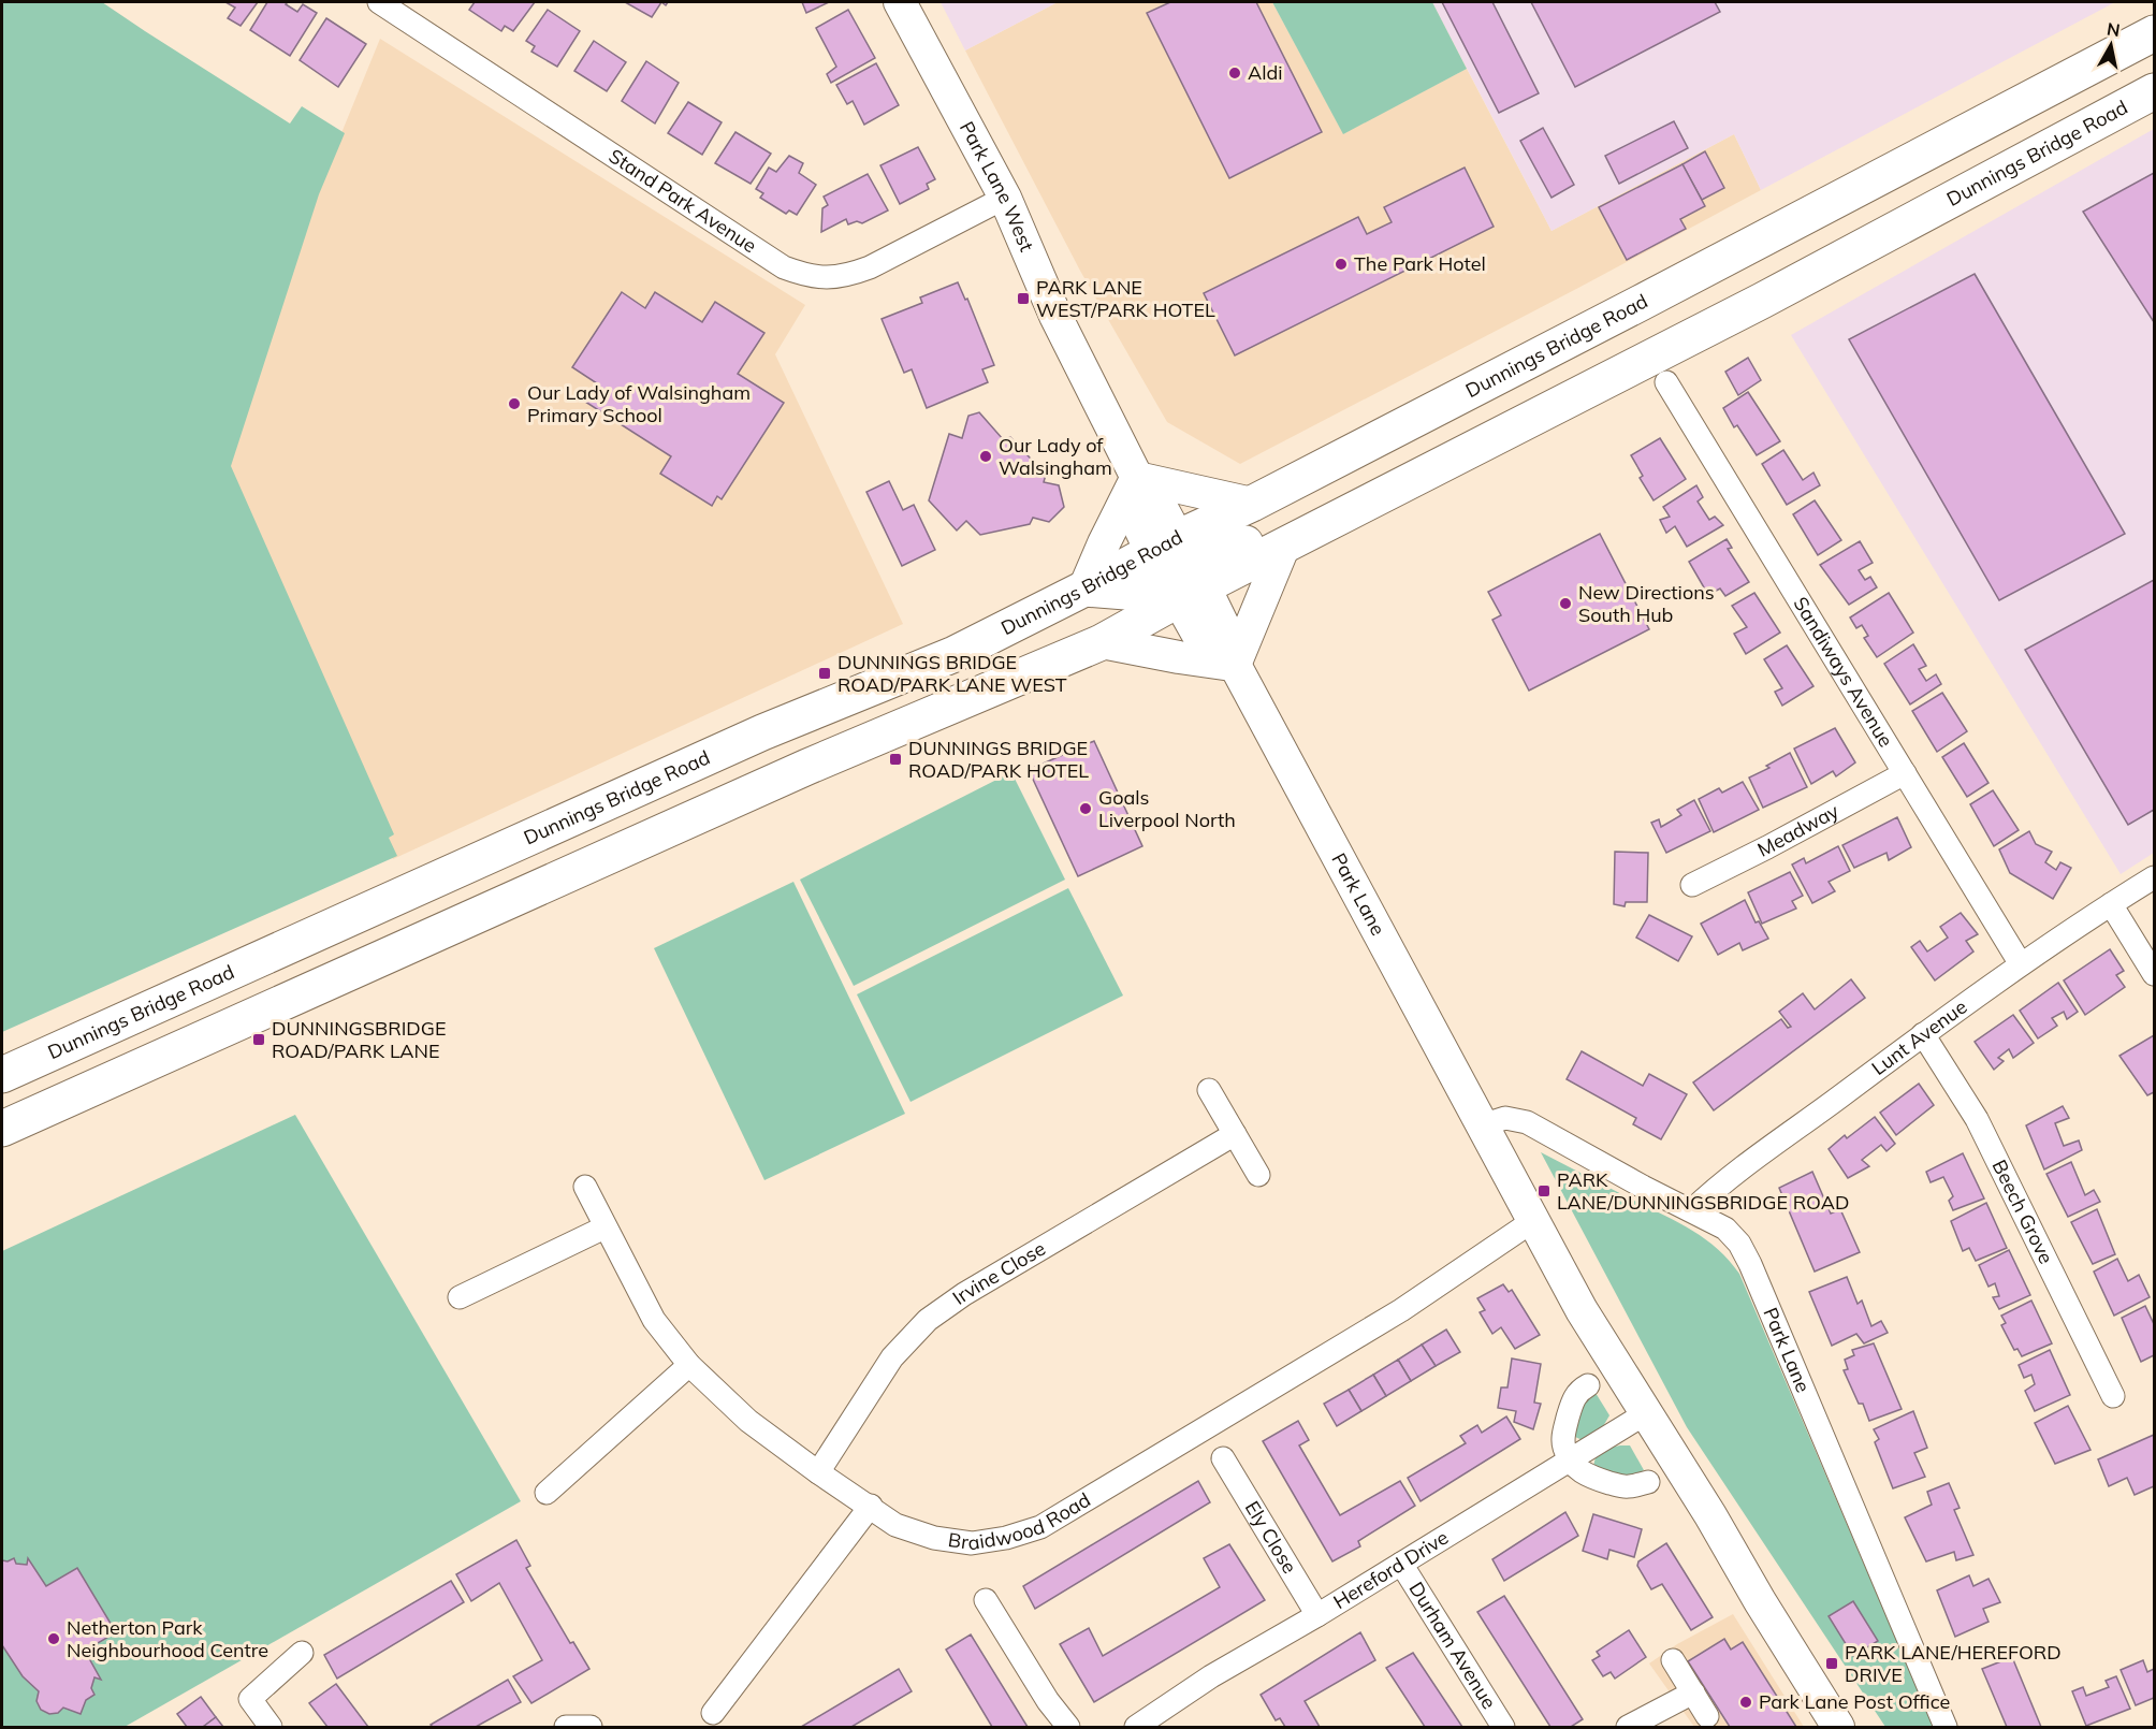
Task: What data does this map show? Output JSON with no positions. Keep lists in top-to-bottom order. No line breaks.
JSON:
{"streets":{"highway":["Dunnings Bridge Road"],"street":["Park Lane West","Stand Park Avenue","Sandiways Avenue","Meadway","Park Lane","Lunt Avenue","Beech Grove","Irvine Close","Braidwood Road","Ely Close","Hereford Drive","Durham Avenue"]},"crossings":[["Dunnings Bridge Road","Park Lane West"],["Dunnings Bridge Road","Park Lane"],["Park Lane West","Stand Park Avenue"],["Park Lane West","Park Lane"],["Sandiways Avenue","Meadway"],["Sandiways Avenue","Lunt Avenue"],["Park Lane","Lunt Avenue"],["Park Lane","Braidwood Road"],["Park Lane","Hereford Drive"],["Lunt Avenue","Beech Grove"],["Irvine Close","Braidwood Road"],["Ely Close","Hereford Drive"],["Hereford Drive","Durham Avenue"]],"places":{"other":["Aldi","The Park Hotel","Our Lady of Walsingham Primary School","Our Lady of Walsingham","New Directions South Hub","Goals Liverpool North","Netherton Park Neighbourhood Centre","Park Lane Post Office"],"transit":["PARK LANE WEST/PARK HOTEL","DUNNINGS BRIDGE ROAD/PARK LANE WEST","DUNNINGS BRIDGE ROAD/PARK HOTEL","DUNNINGSBRIDGE ROAD/PARK LANE","PARK LANE/DUNNINGSBRIDGE ROAD","PARK LANE/HEREFORD DRIVE"]},"north":"top"}
